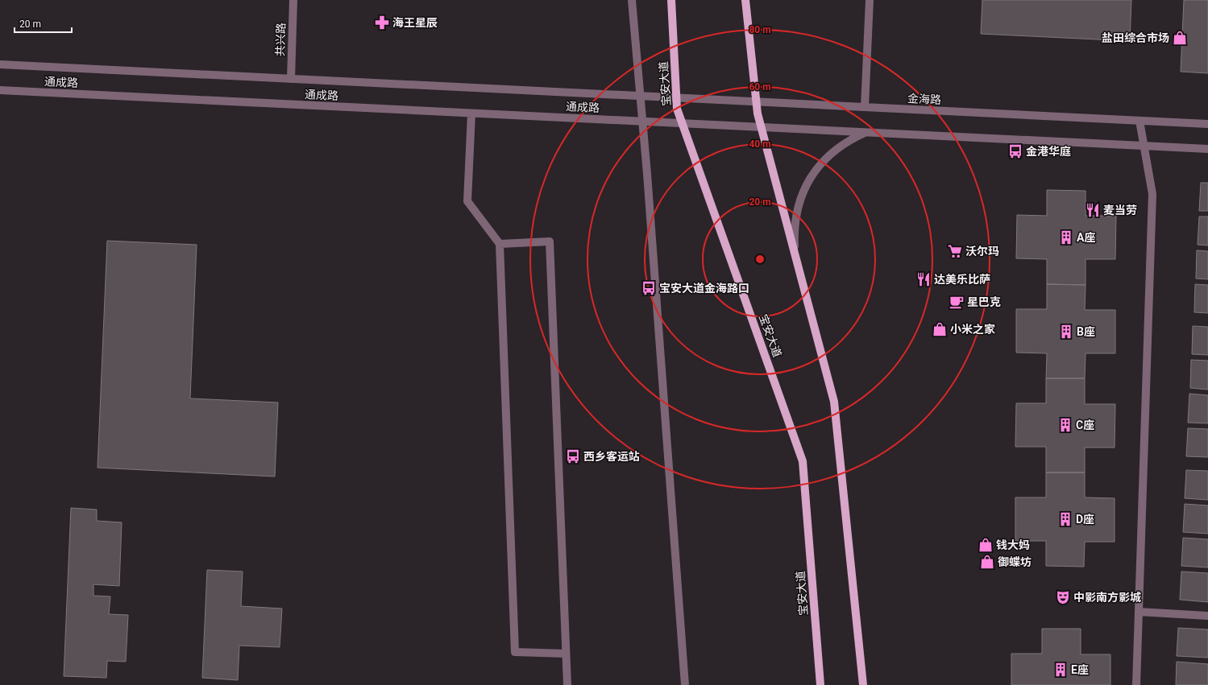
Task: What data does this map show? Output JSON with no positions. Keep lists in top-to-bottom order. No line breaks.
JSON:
{"streets":{"main road":["宝安大道"],"street":["共兴路","通成路","金海路"]},"crossings":[["共兴路","通成路"],["通成路","金海路"],["宝安大道","金海路"]],"places":{"pharmacy":["海王星辰"],"shop":["盐田综合市场","小米之家","钱大妈","御蝶坊"],"bus stop":["金港华庭","宝安大道金海路口","西乡客运站"],"restaurant":["麦当劳","达美乐比萨"],"building":["A座","B座","C座","D座","E座"],"supermarket":["沃尔玛"],"cafe":["星巴克"],"theatre":["中影南方影城"]},"scale_bar":"20 m","rings":["80 m","60 m","40 m","20 m"]}
